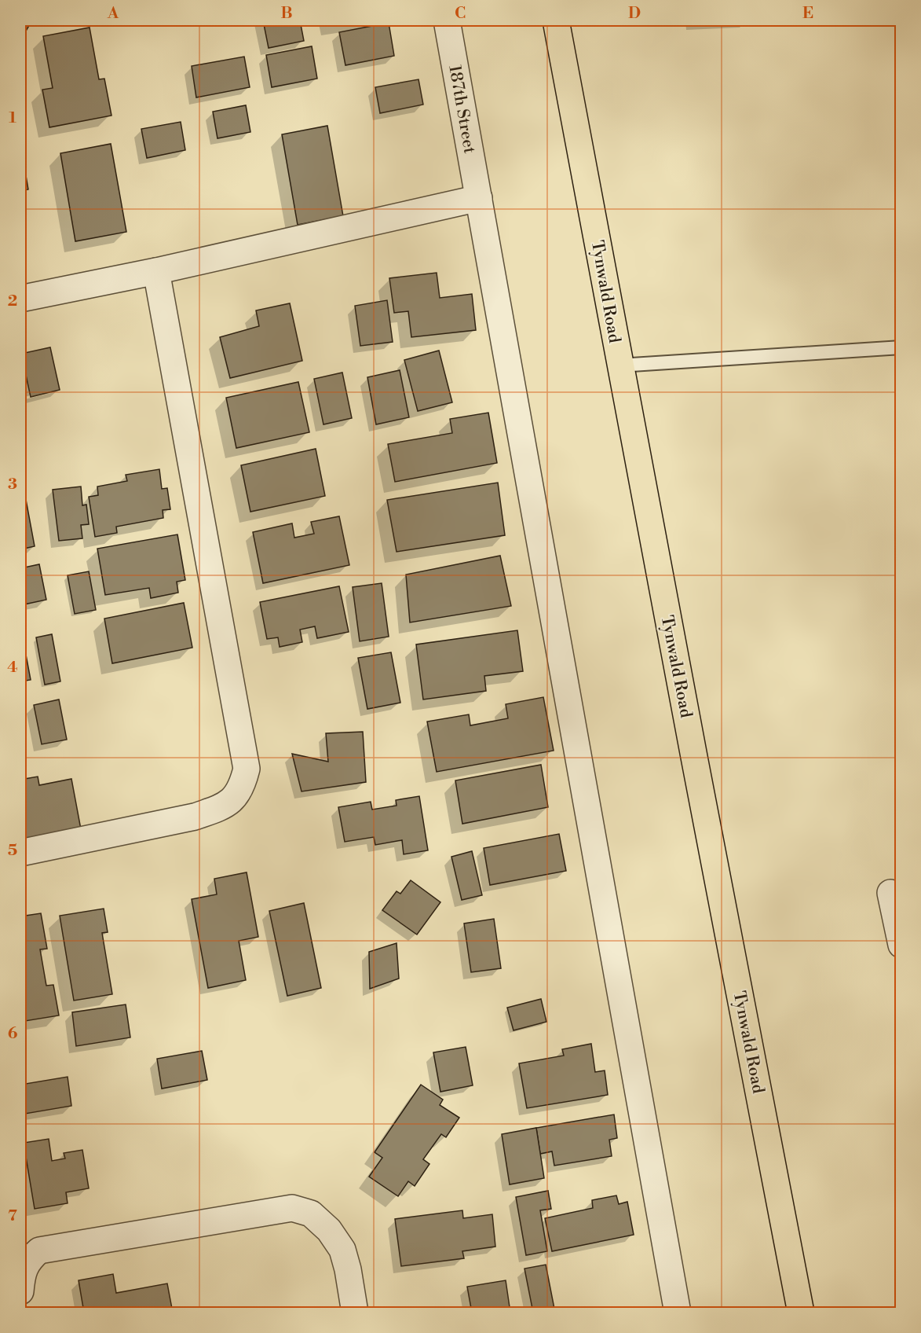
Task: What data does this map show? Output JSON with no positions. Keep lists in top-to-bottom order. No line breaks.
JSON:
{"streets":{"main road":["Tynwald Road"],"street":["187th Street"]},"grid":{"columns":["A","B","C","D","E"],"rows":["1","2","3","4","5","6","7"]}}
